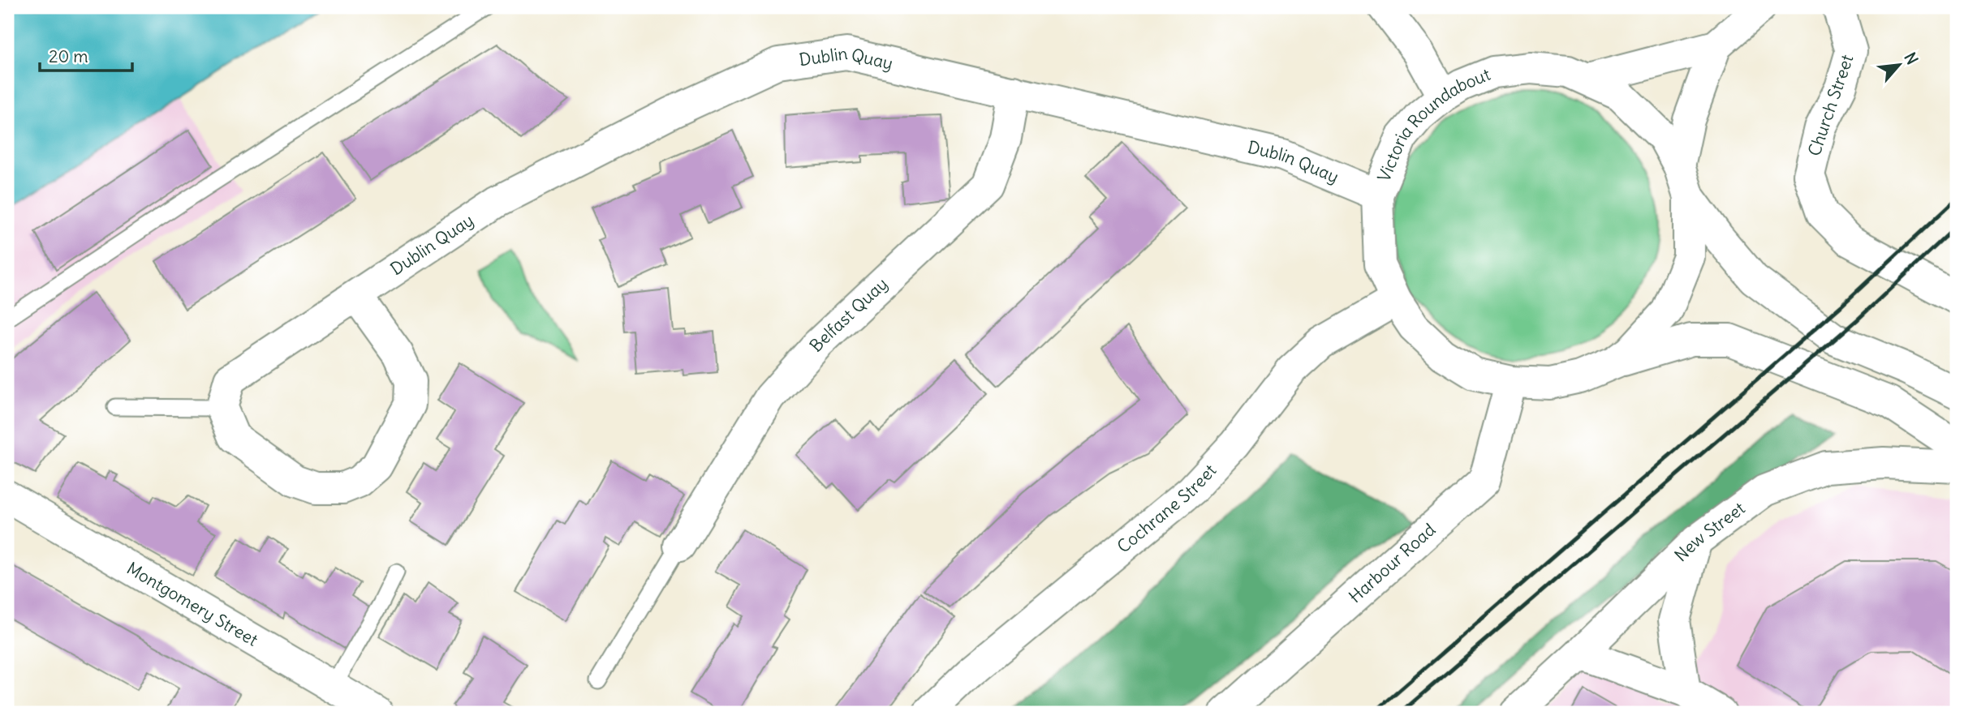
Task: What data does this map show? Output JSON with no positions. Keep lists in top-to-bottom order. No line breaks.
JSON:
{"streets":{"street":["Dublin Quay","Church Street","Victoria Roundabout","Belfast Quay","Cochrane Street","New Street","Harbour Road","Montgomery Street"]},"crossings":[["Dublin Quay","Victoria Roundabout"],["Dublin Quay","Belfast Quay"],["Victoria Roundabout","Cochrane Street"],["Victoria Roundabout","Harbour Road"]],"scale_bar":"20 m","north":"top right"}
